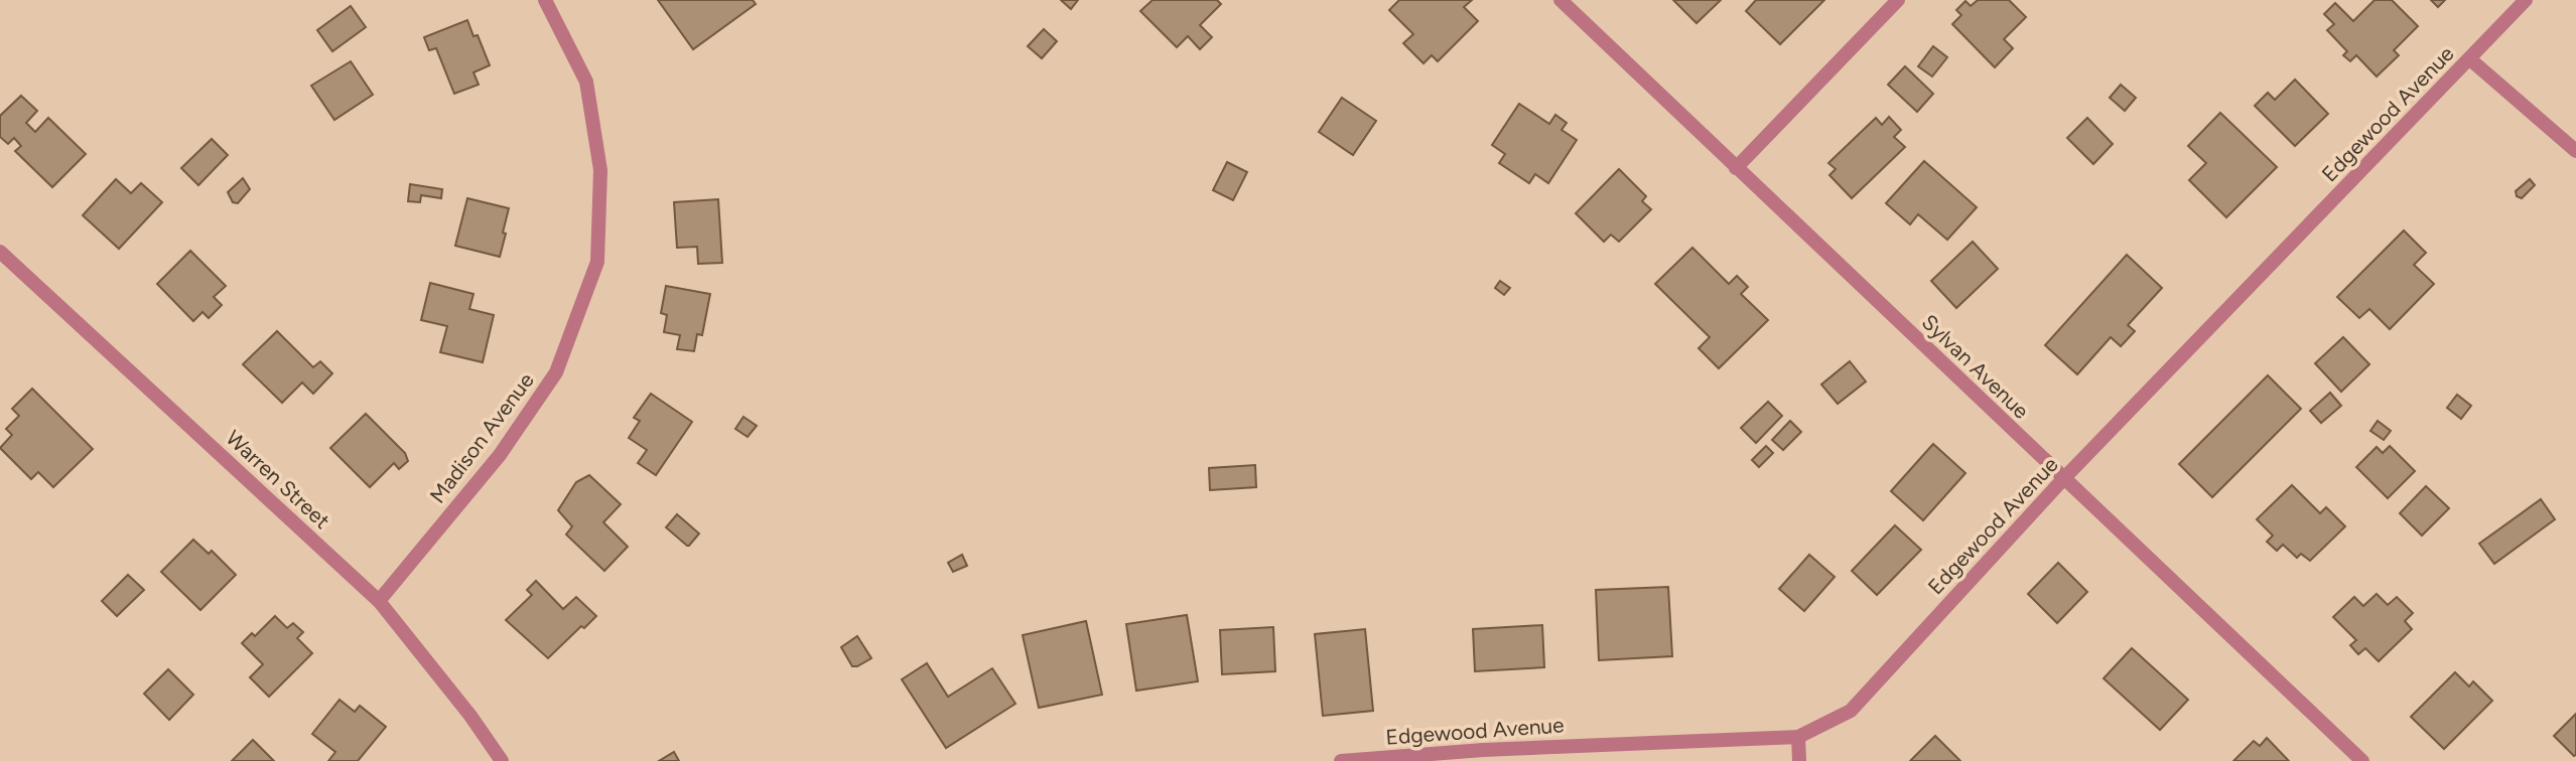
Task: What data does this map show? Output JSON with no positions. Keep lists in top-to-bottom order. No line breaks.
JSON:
{"streets":{"street":["Edgewood Avenue","Sylvan Avenue","Madison Avenue","Warren Street"]},"crossings":[["Edgewood Avenue","Sylvan Avenue"],["Madison Avenue","Warren Street"]]}
